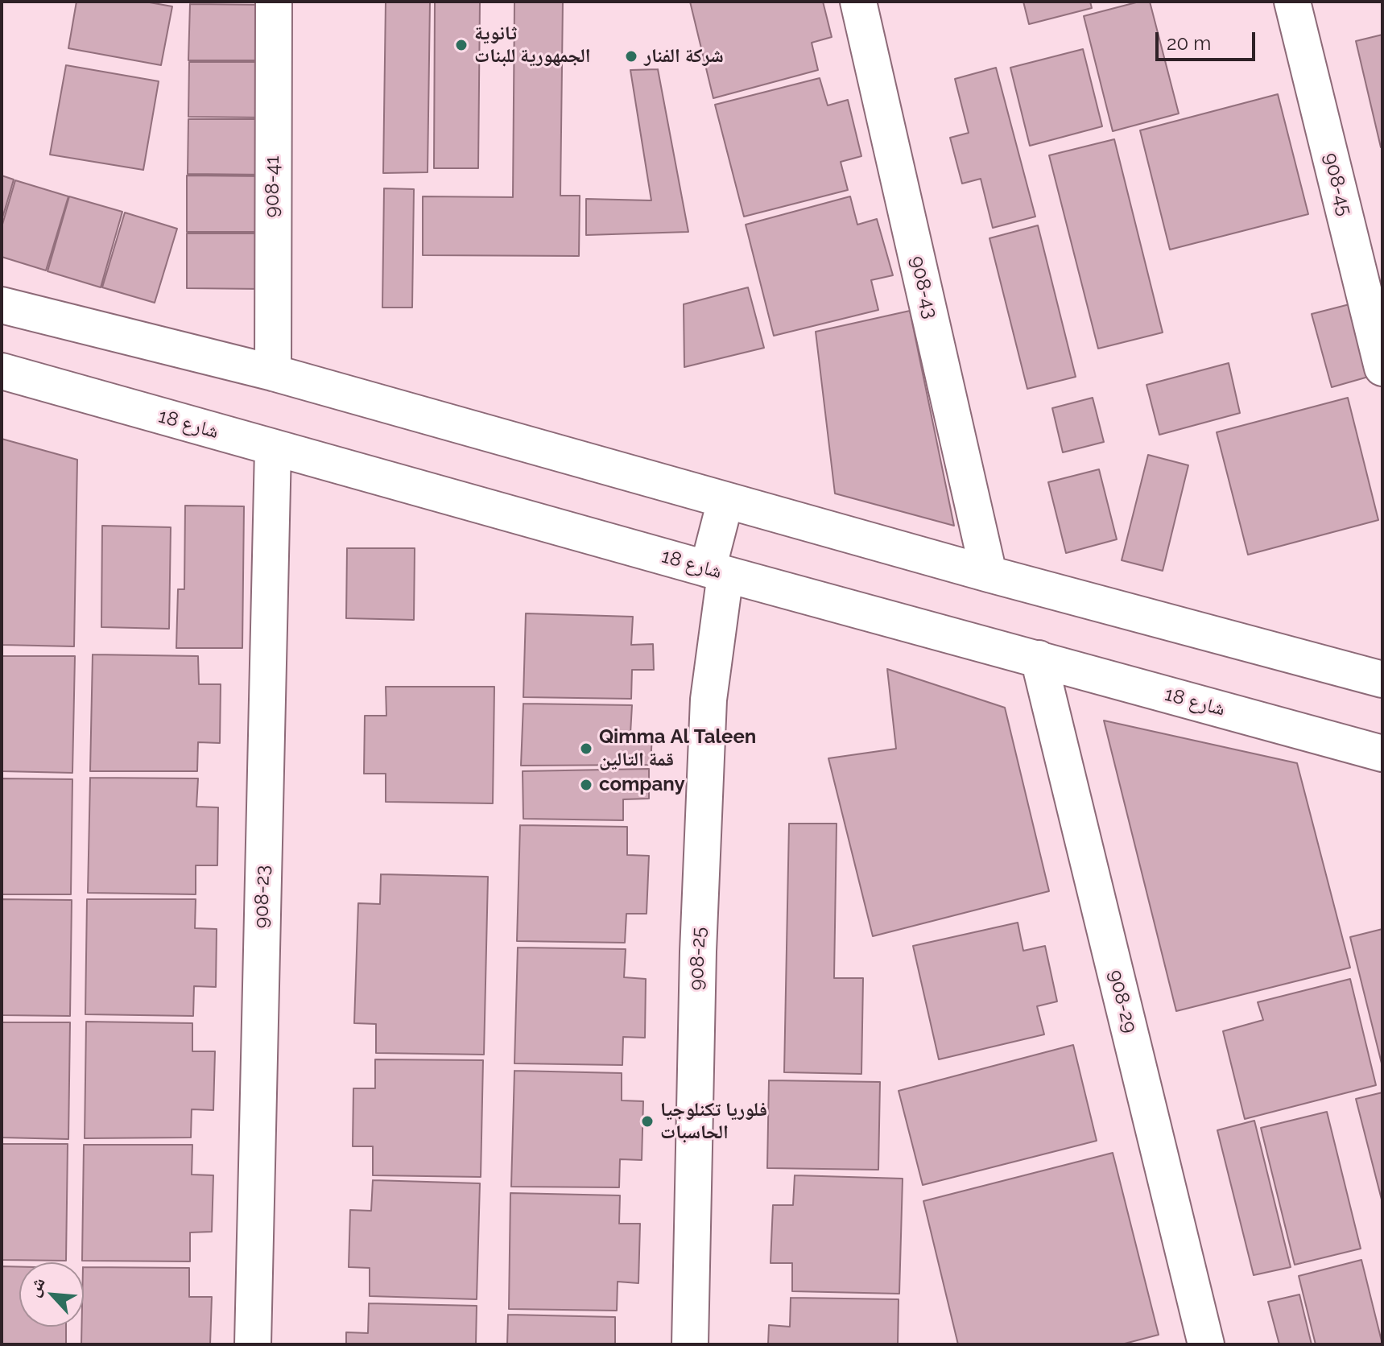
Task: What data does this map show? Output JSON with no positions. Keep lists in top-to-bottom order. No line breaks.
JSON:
{"streets":{"street":["908-45","908-41","908-43","شارع 18","908-23","908-25","908-29"]},"crossings":[["شارع 18","908-23"],["شارع 18","908-25"],["شارع 18","908-29"]],"places":["ثانوية الجمهورية للبنات","شركة الفنار","Qimma Al Taleen قمة التالين","company","فلوريا تكنلوجيا الحاسبات"],"scale_bar":"20 m","north":"top left"}
